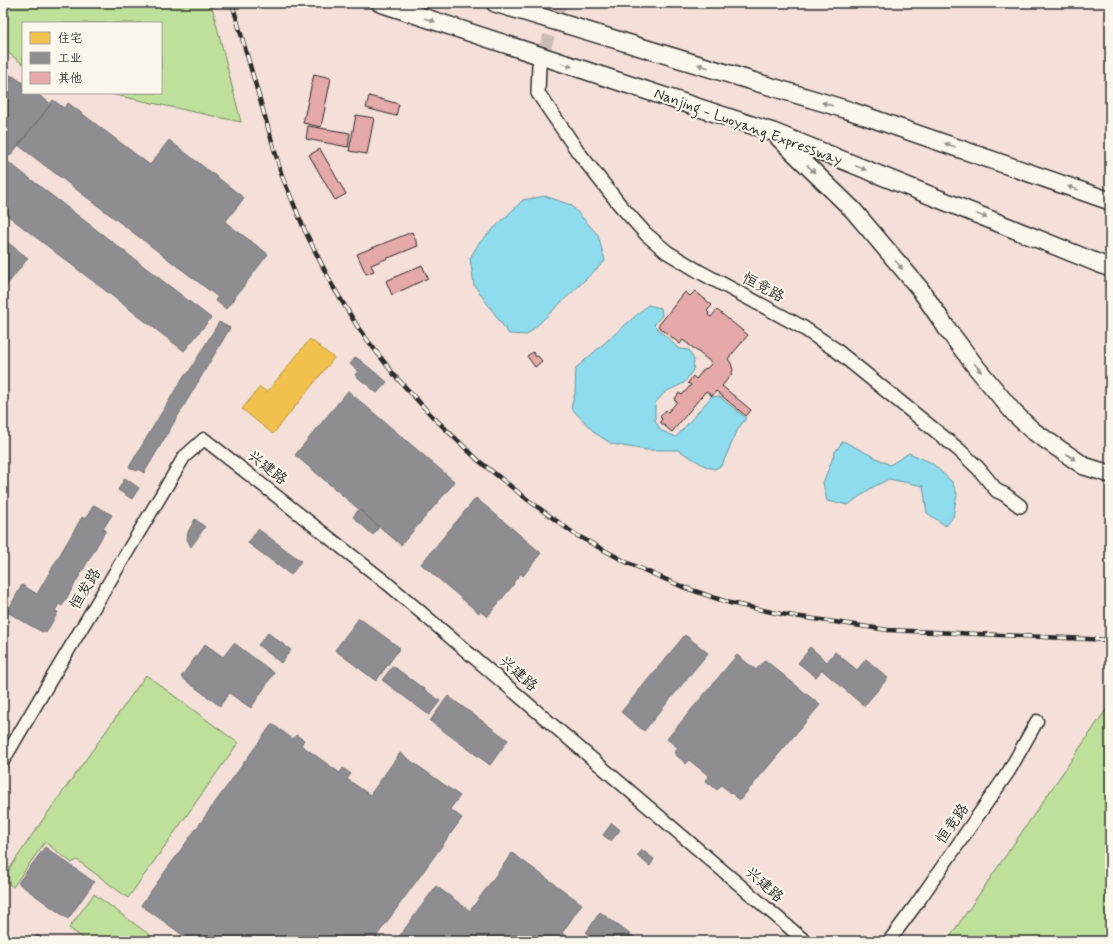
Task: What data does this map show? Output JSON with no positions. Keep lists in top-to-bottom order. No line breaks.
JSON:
{"streets":{"highway":["Nanjing - Luoyang Expressway"],"main road":["恒竞路"],"street":["兴建路","恒发路"]},"crossings":[["兴建路","恒发路"]],"legend":["住宅","工业","其他"]}
